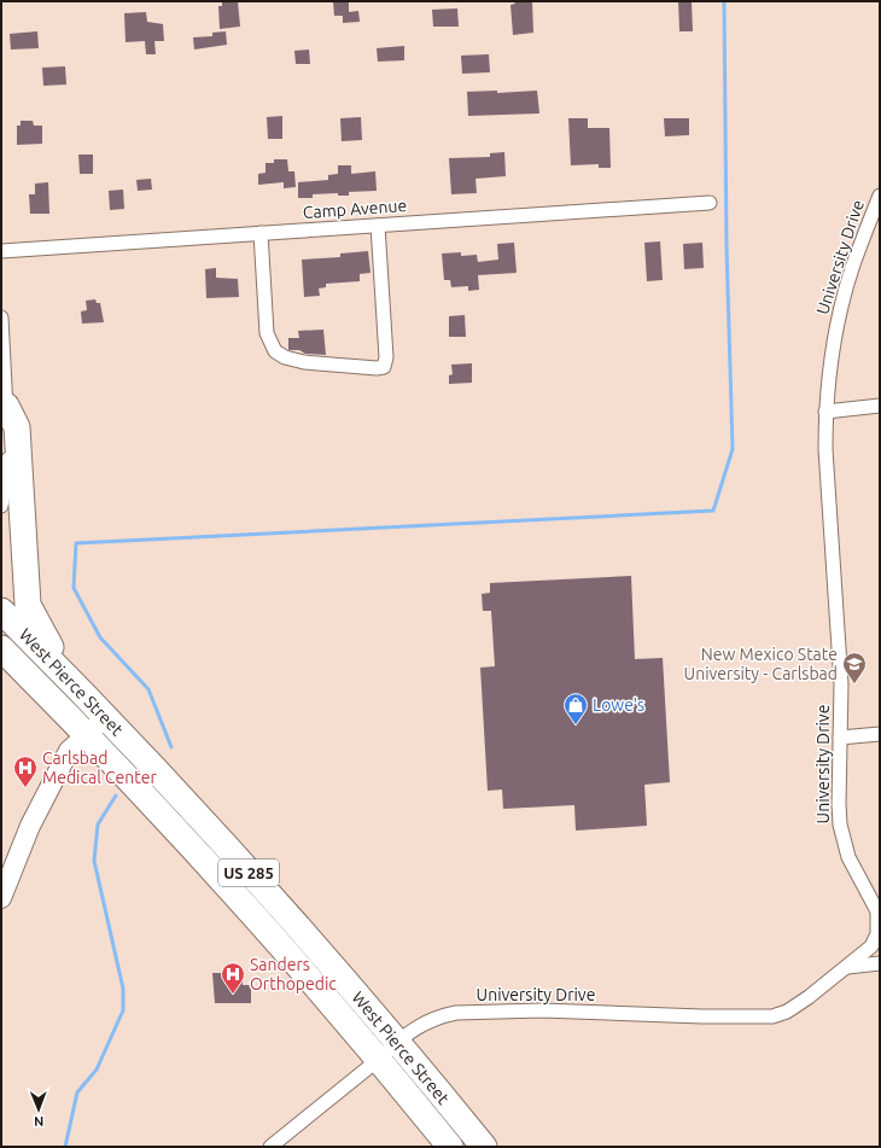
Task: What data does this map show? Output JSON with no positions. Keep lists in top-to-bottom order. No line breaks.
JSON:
{"streets":{"highway":["West Pierce Street","US 285"],"street":["Camp Avenue","University Drive"]},"crossings":[["University Drive","West Pierce Street"]],"places":{"school or university":["New Mexico State University - Carlsbad"],"shop":["Lowe's"],"hospital":["Carlsbad Medical Center","Sanders Orthopedic"]},"north":"bottom"}
